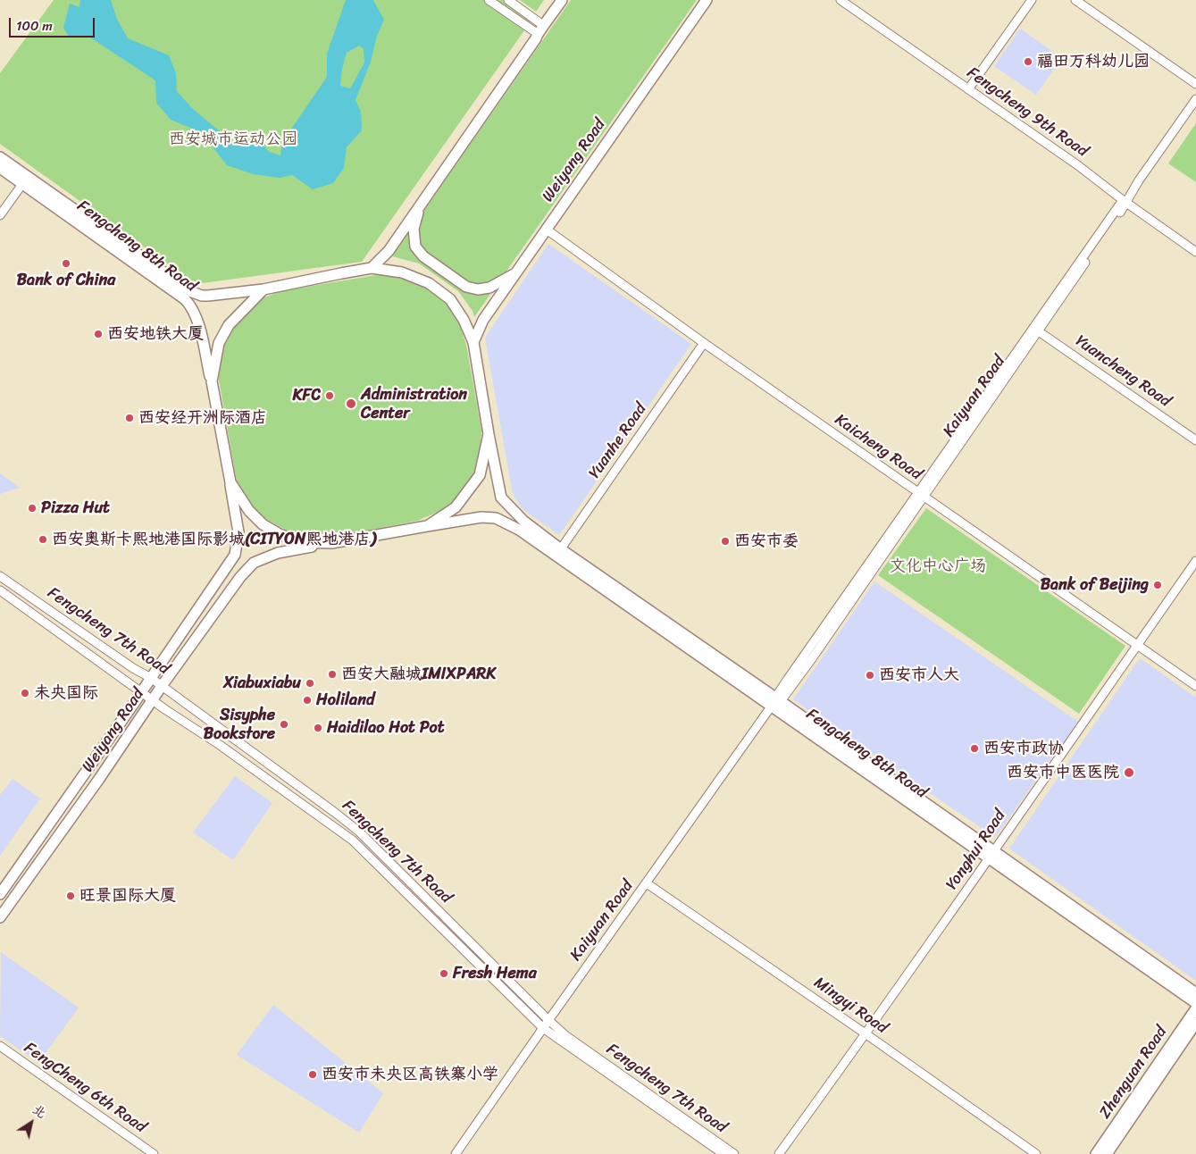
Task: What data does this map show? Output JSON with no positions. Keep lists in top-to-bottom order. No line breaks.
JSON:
{"streets":{"main road":["Weiyang Road","Fengcheng 8th Road","Zhenguan Road"],"street":["Fengcheng 9th Road","Yuancheng Road","Kaiyuan Road","Yuanhe Road","Kaicheng Road","Fengcheng 7th Road","Yonghui Road","Mingyi Road","FengCheng 6th Road"]},"crossings":[["Fengcheng 9th Road","Kaiyuan Road"],["Weiyang Road","Fengcheng 8th Road"],["Weiyang Road","Kaicheng Road"],["Weiyang Road","Fengcheng 7th Road"],["Fengcheng 8th Road","Kaiyuan Road"],["Fengcheng 8th Road","Yuanhe Road"],["Fengcheng 8th Road","Yonghui Road"],["Yuancheng Road","Kaiyuan Road"],["Kaiyuan Road","Kaicheng Road"],["Kaiyuan Road","Fengcheng 7th Road"],["Kaiyuan Road","Mingyi Road"],["Yuanhe Road","Kaicheng Road"],["Kaicheng Road","Yonghui Road"],["Yonghui Road","Mingyi Road"]],"parks":["西安城市运动公园","文化中心广场"],"places":["福田万科幼儿园","Bank of China","西安地铁大厦","KFC","Administration Center","西安经开洲际酒店","Pizza Hut","西安奥斯卡熙地港国际影城(CITYON熙地港店)","西安市委","Bank of Beijing","西安大融城IMIXPARK","西安市人大","Xiabuxiabu","未央国际","Holiland","Sisyphe Bookstore","Haidilao Hot Pot","西安市政协","西安市中医医院","旺景国际大厦","Fresh Hema","西安市未央区高铁寨小学"],"scale_bar":"100 m","north":"top right"}
